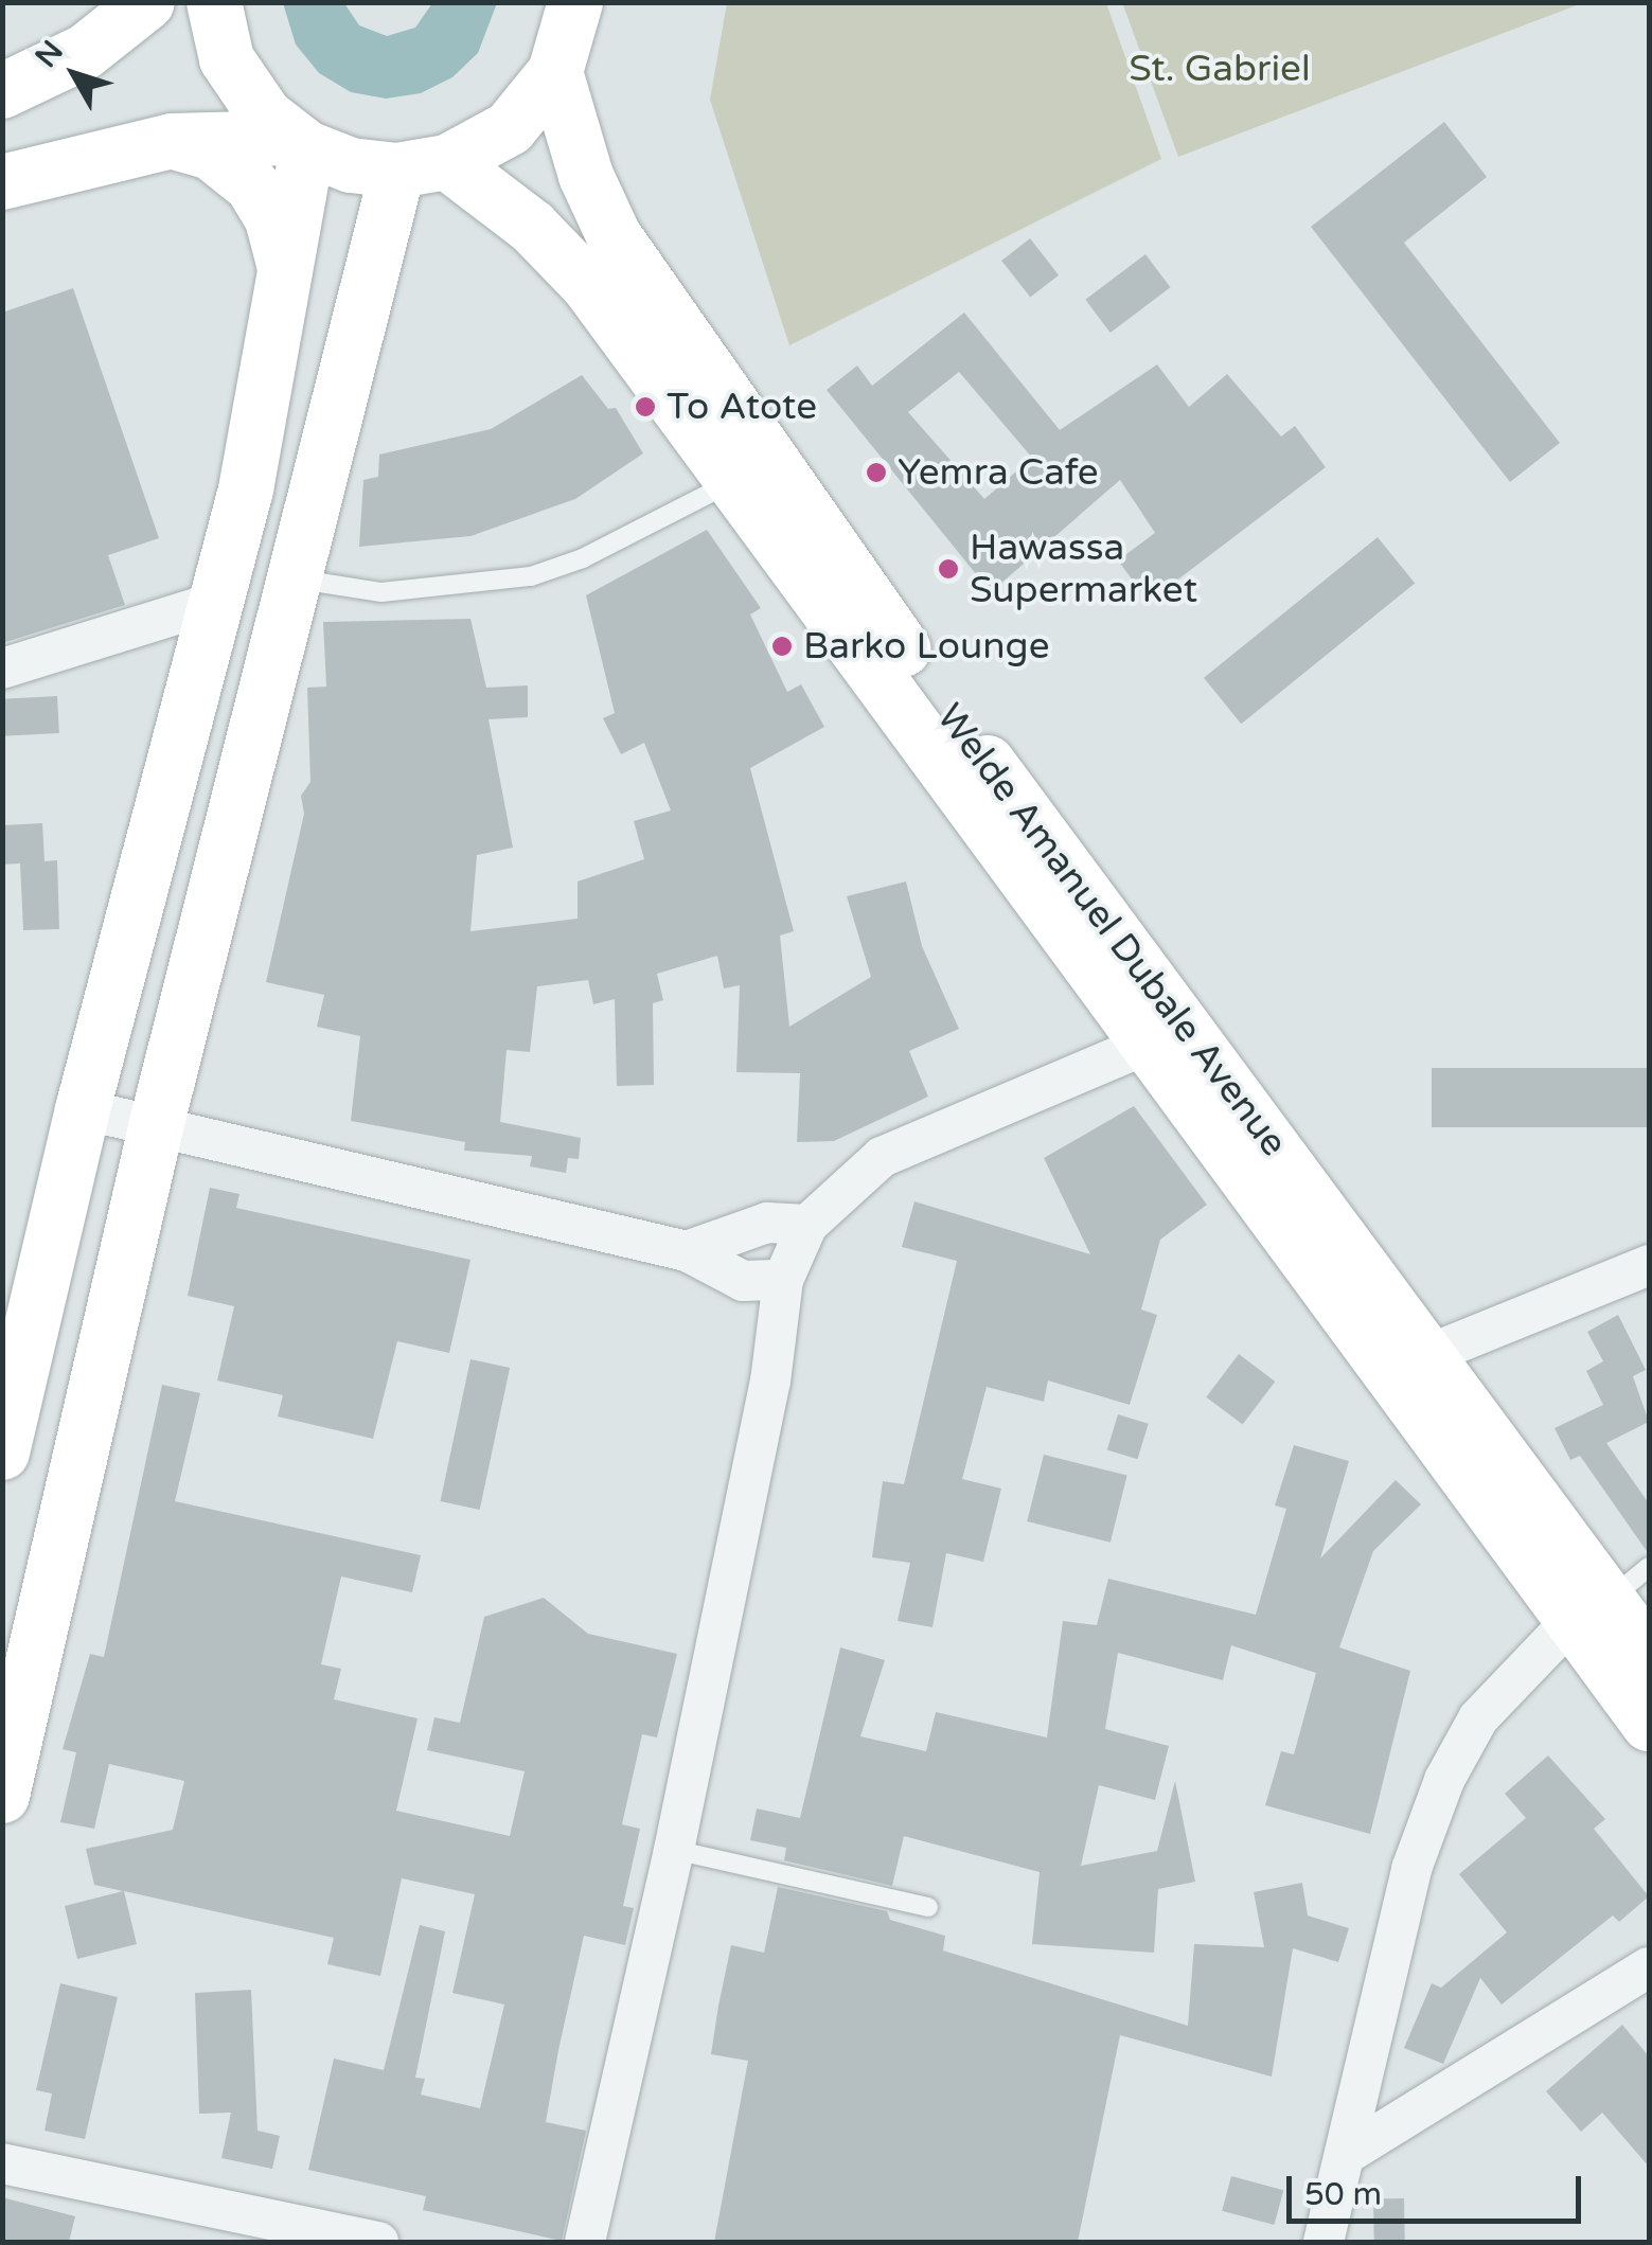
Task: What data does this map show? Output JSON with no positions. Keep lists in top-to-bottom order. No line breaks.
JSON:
{"streets":{"main road":["Welde Amanuel Dubale Avenue"]},"parks":["St. Gabriel"],"places":["To Atote","Yemra Cafe","Hawassa Supermarket","Barko Lounge"],"scale_bar":"50 m","north":"top left"}
